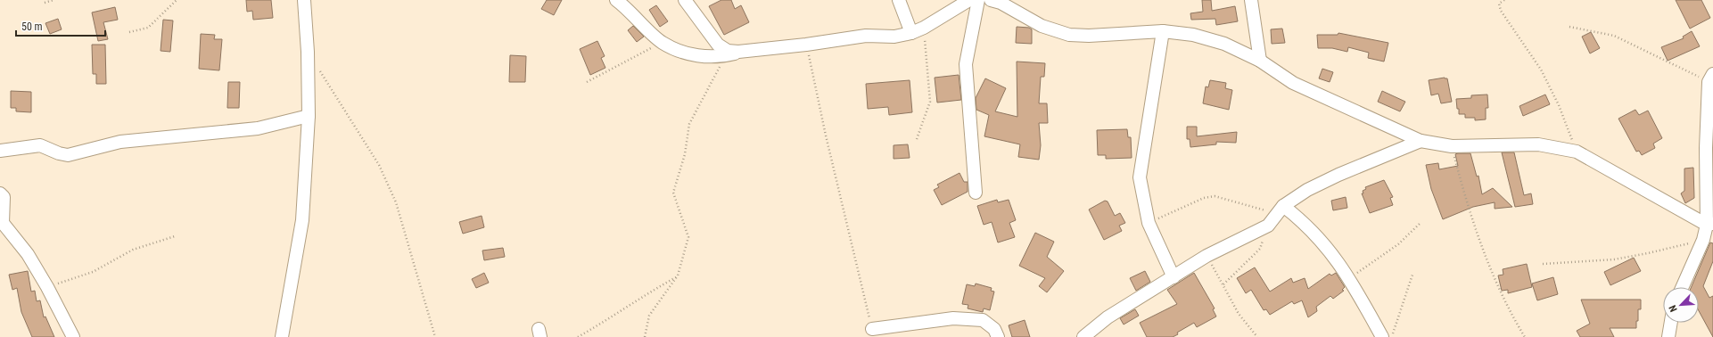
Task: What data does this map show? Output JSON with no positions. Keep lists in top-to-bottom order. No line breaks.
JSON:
{"scale_bar":"50 m","north":"bottom left"}
